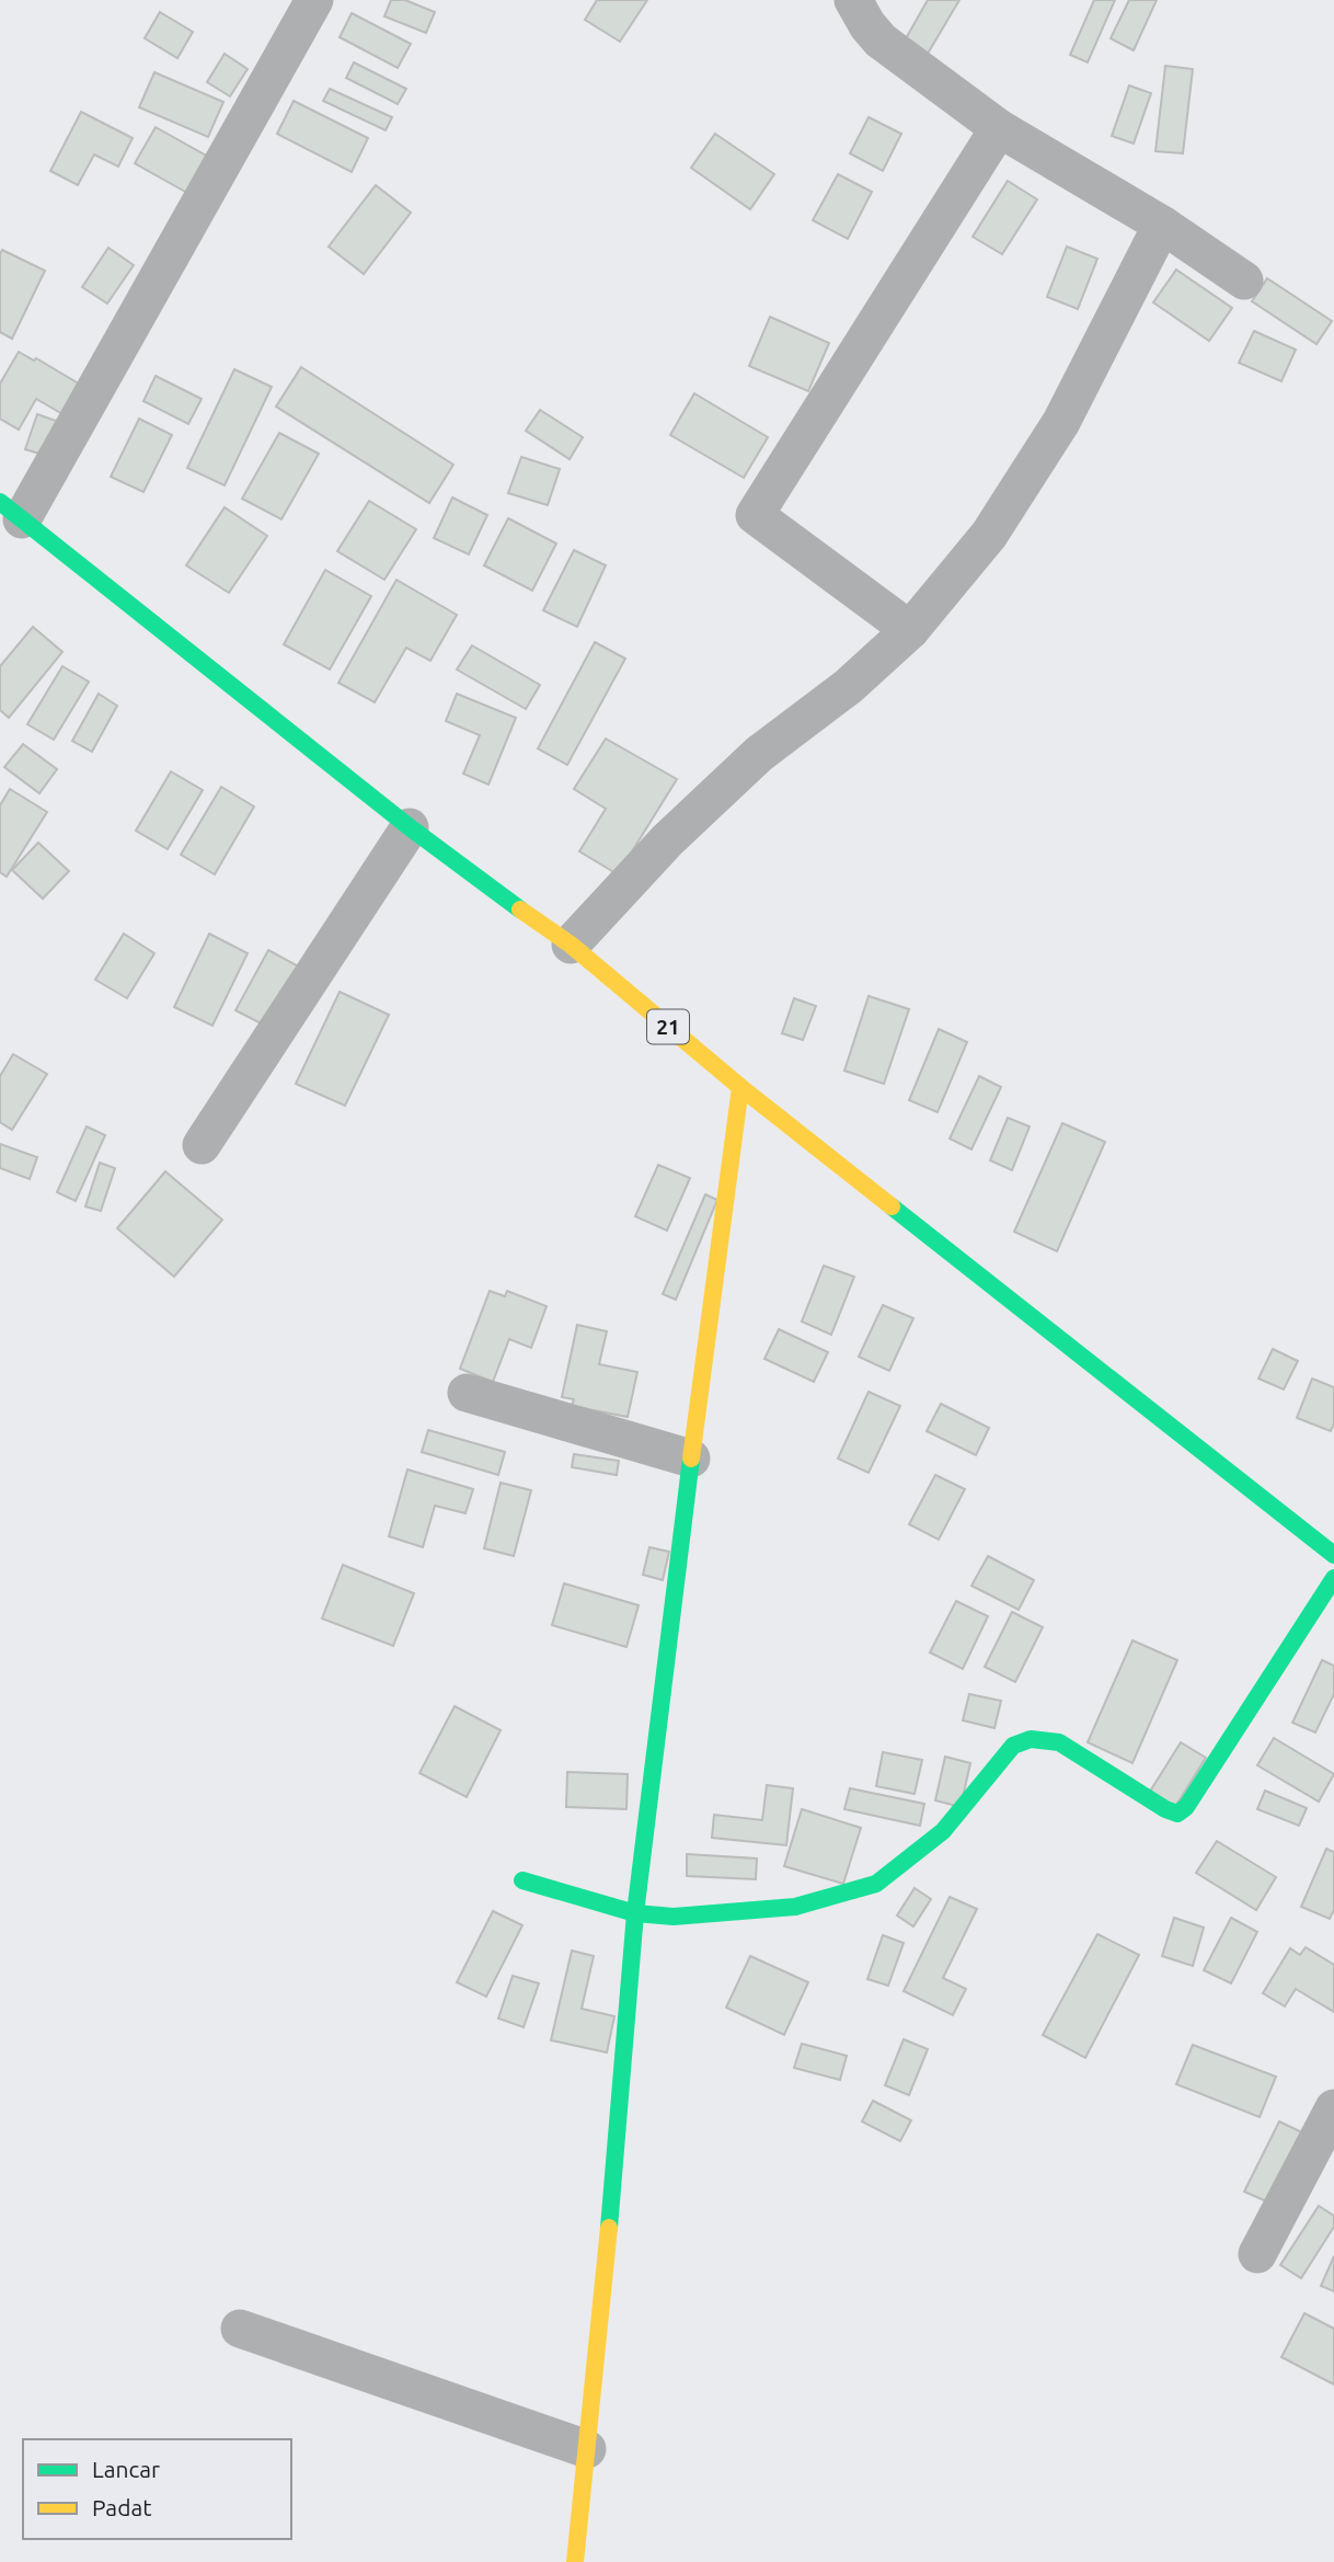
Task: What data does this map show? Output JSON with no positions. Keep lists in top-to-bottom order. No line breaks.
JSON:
{"streets":{"main road":["21"]},"legend":["Lancar","Padat"]}
